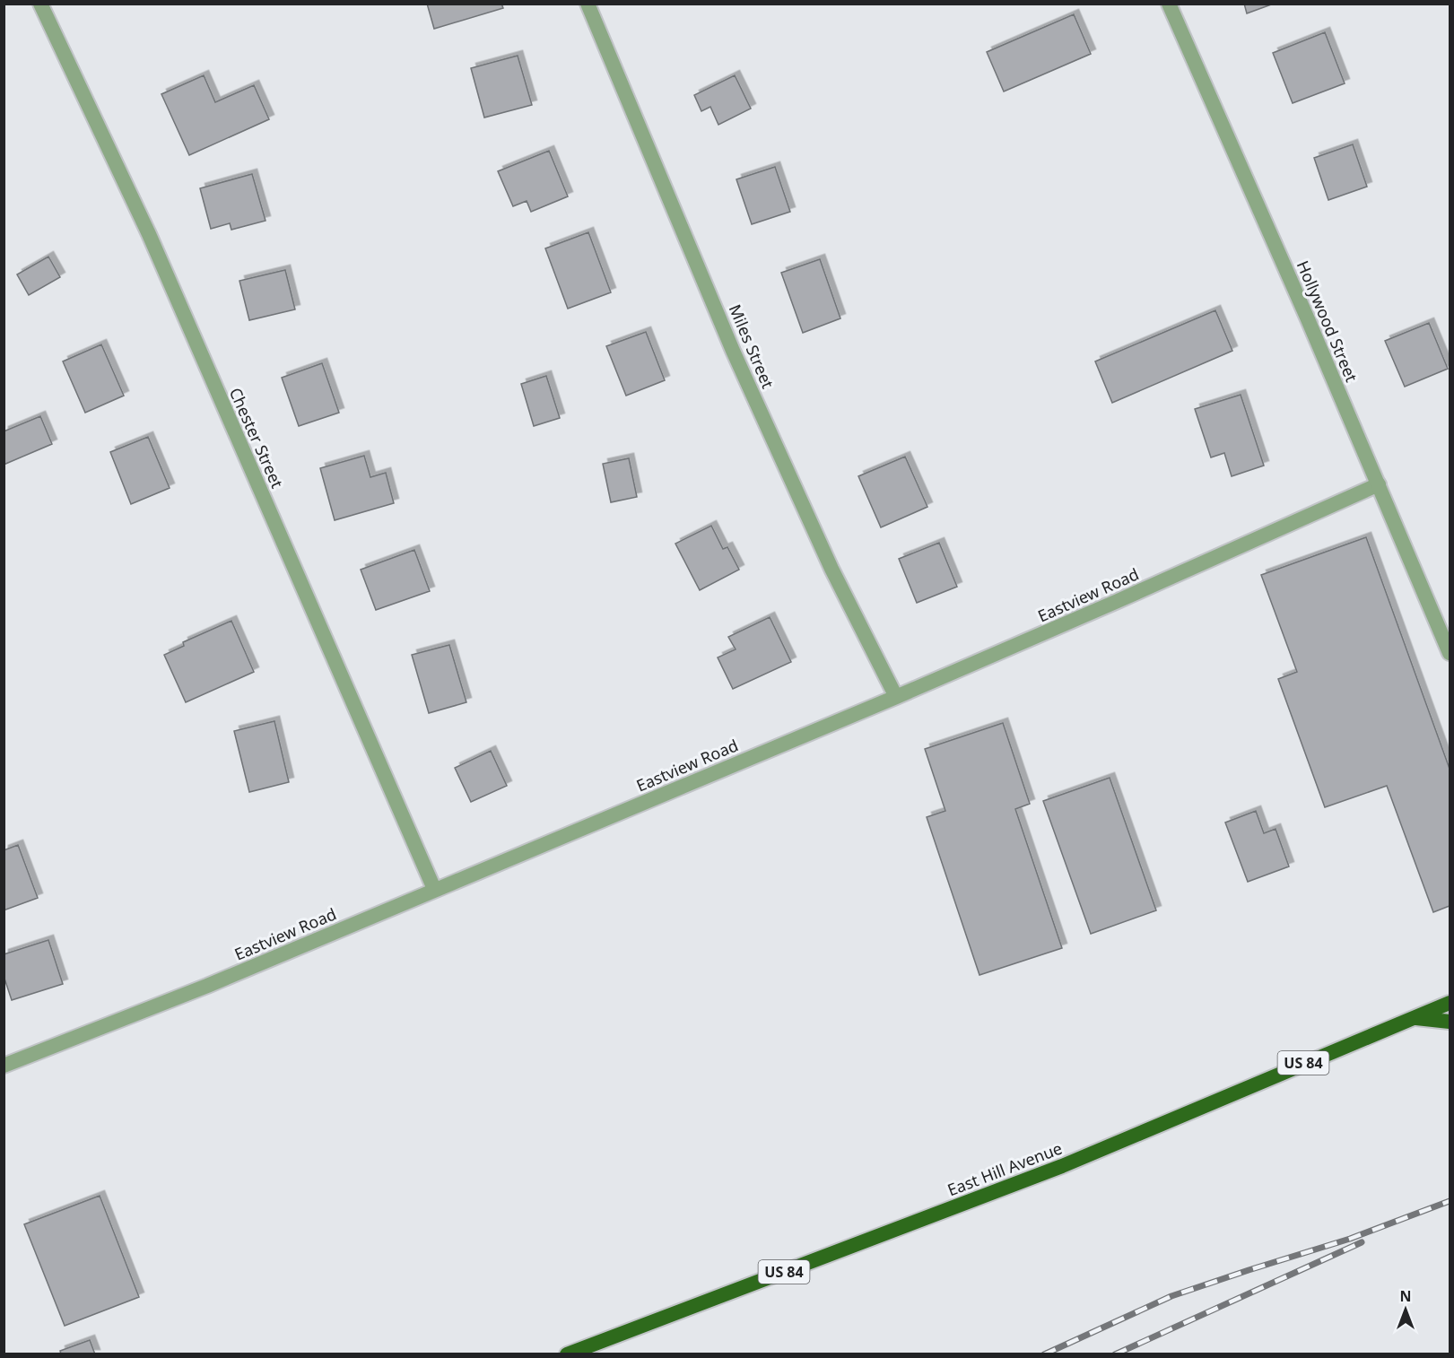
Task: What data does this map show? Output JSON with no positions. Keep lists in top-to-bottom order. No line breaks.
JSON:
{"streets":{"highway":["US 84","East Hill Avenue"],"street":["Hollywood Street","Miles Street","Chester Street","Eastview Road"]},"crossings":[["Hollywood Street","Eastview Road"],["Miles Street","Eastview Road"],["Chester Street","Eastview Road"]],"north":"top"}
